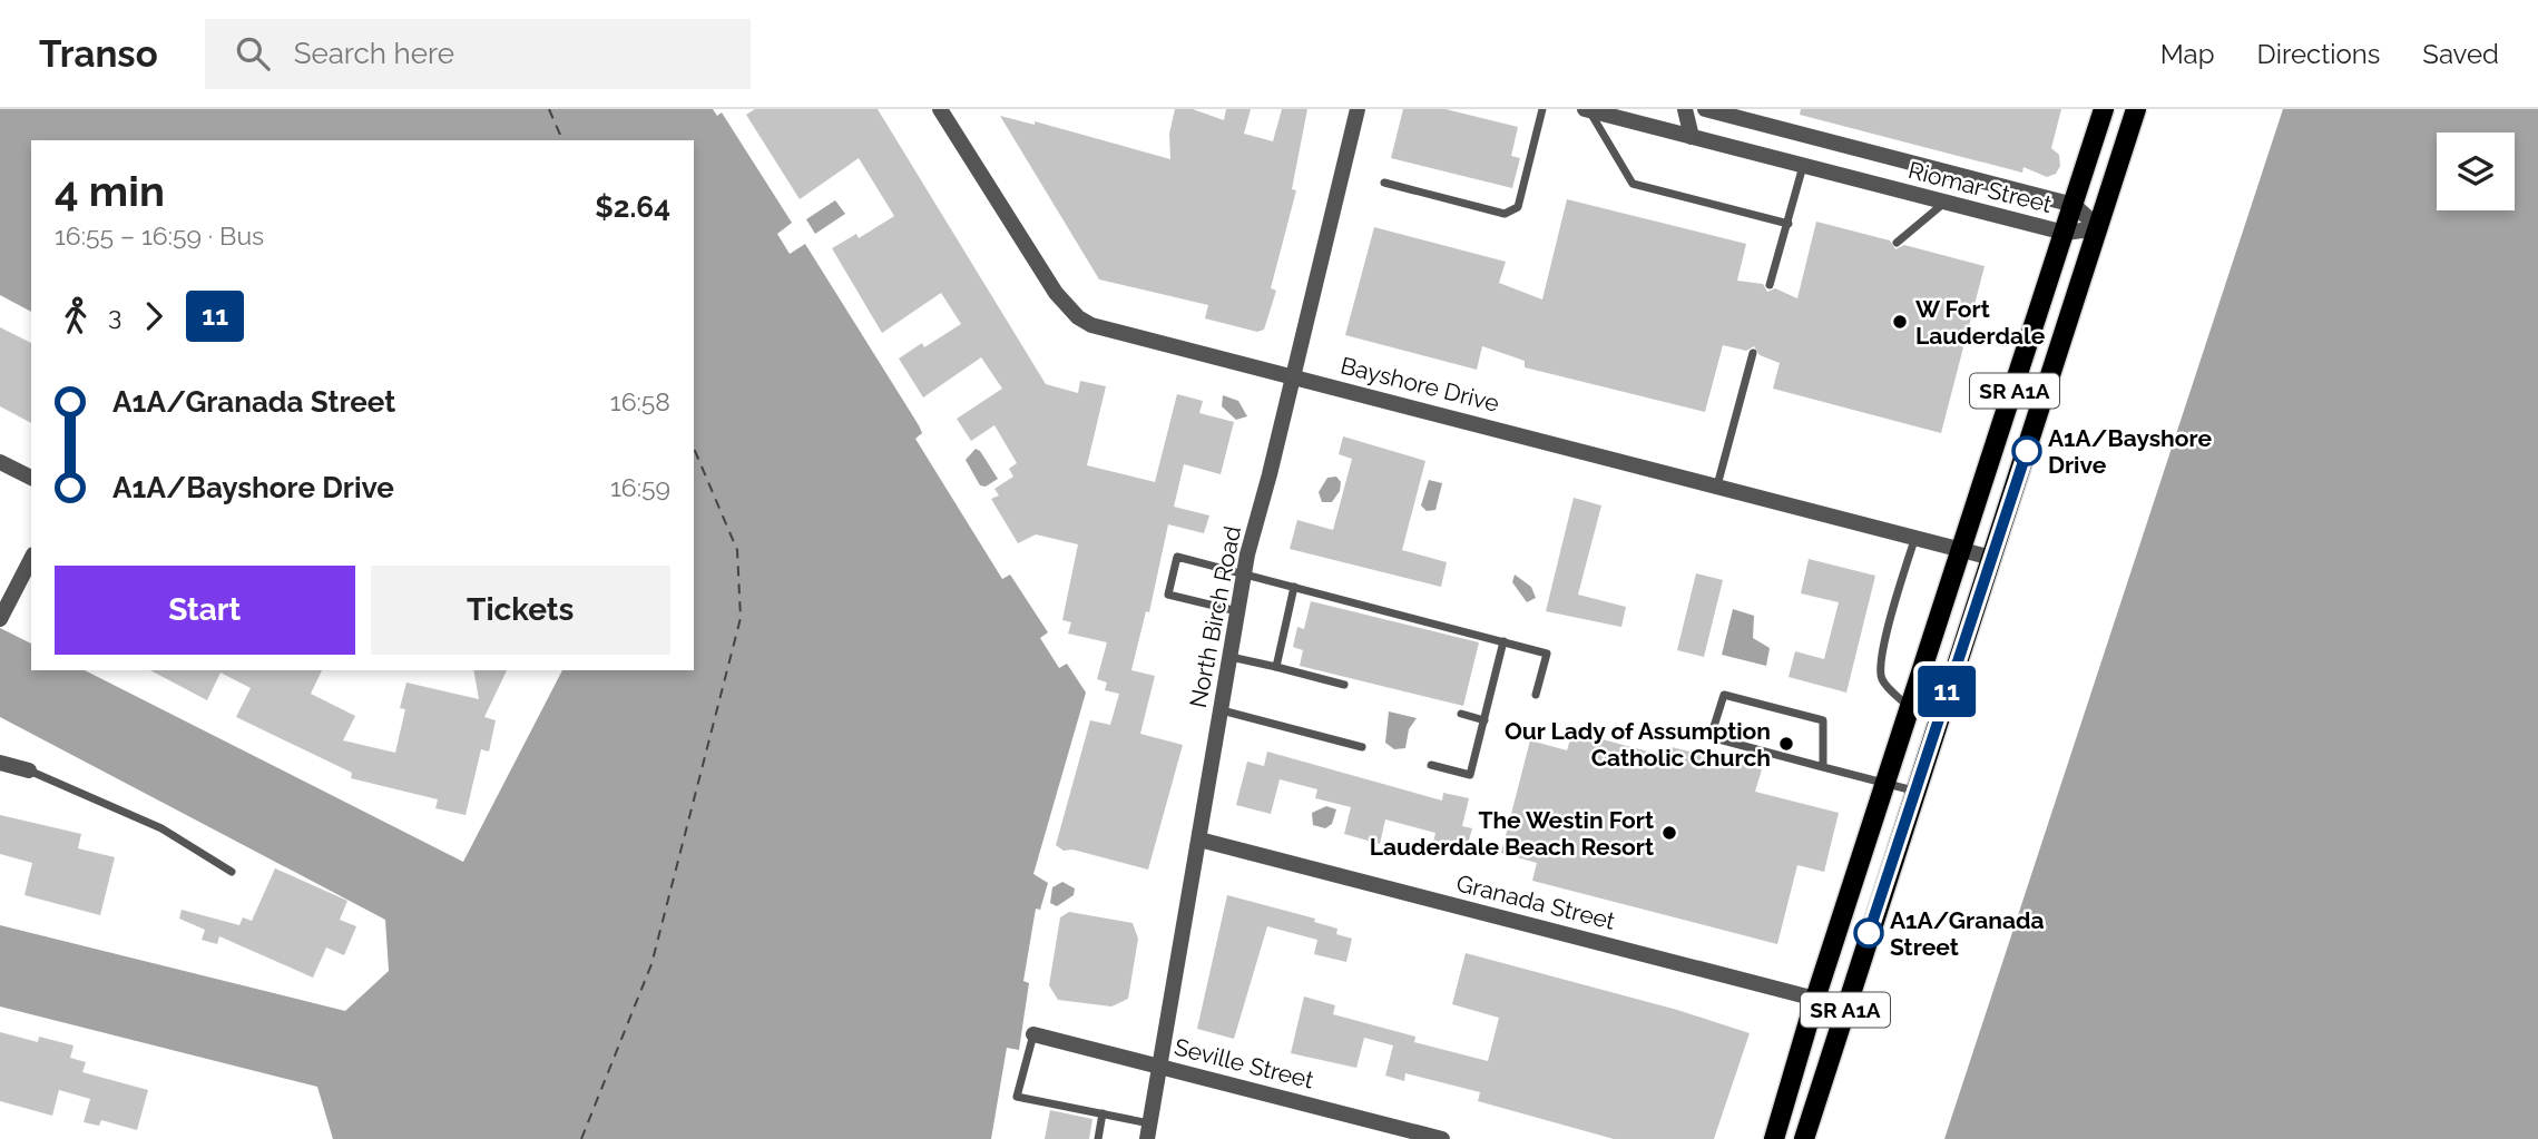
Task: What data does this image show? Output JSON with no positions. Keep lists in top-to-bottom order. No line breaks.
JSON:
{"streets":{"main road":["SR A1A"],"street":["Riomar Street","Bayshore Drive","North Birch Road","Granada Street","Seville Street"]},"crossings":[["Riomar Street","SR A1A"],["Bayshore Drive","SR A1A"],["Bayshore Drive","North Birch Road"],["SR A1A","Granada Street"],["North Birch Road","Granada Street"],["North Birch Road","Seville Street"]],"places":["W Fort Lauderdale","A1A/Bayshore Drive","Our Lady of Assumption Catholic Church","The Westin Fort Lauderdale Beach Resort","A1A/Granada Street"],"lines":["bus line 11"],"page":{"header":"Transo","search":"Search here","nav":["Map","Directions","Saved"],"on_map":"11","heading":["4 min","16:55 – 16:59 · Bus","$2.64"],"legs":["3","11"],"list":[{"name":"A1A/Granada Street","value":"16:58"},{"name":"A1A/Bayshore Drive","value":"16:59"}],"buttons":["Start","Tickets"]}}
